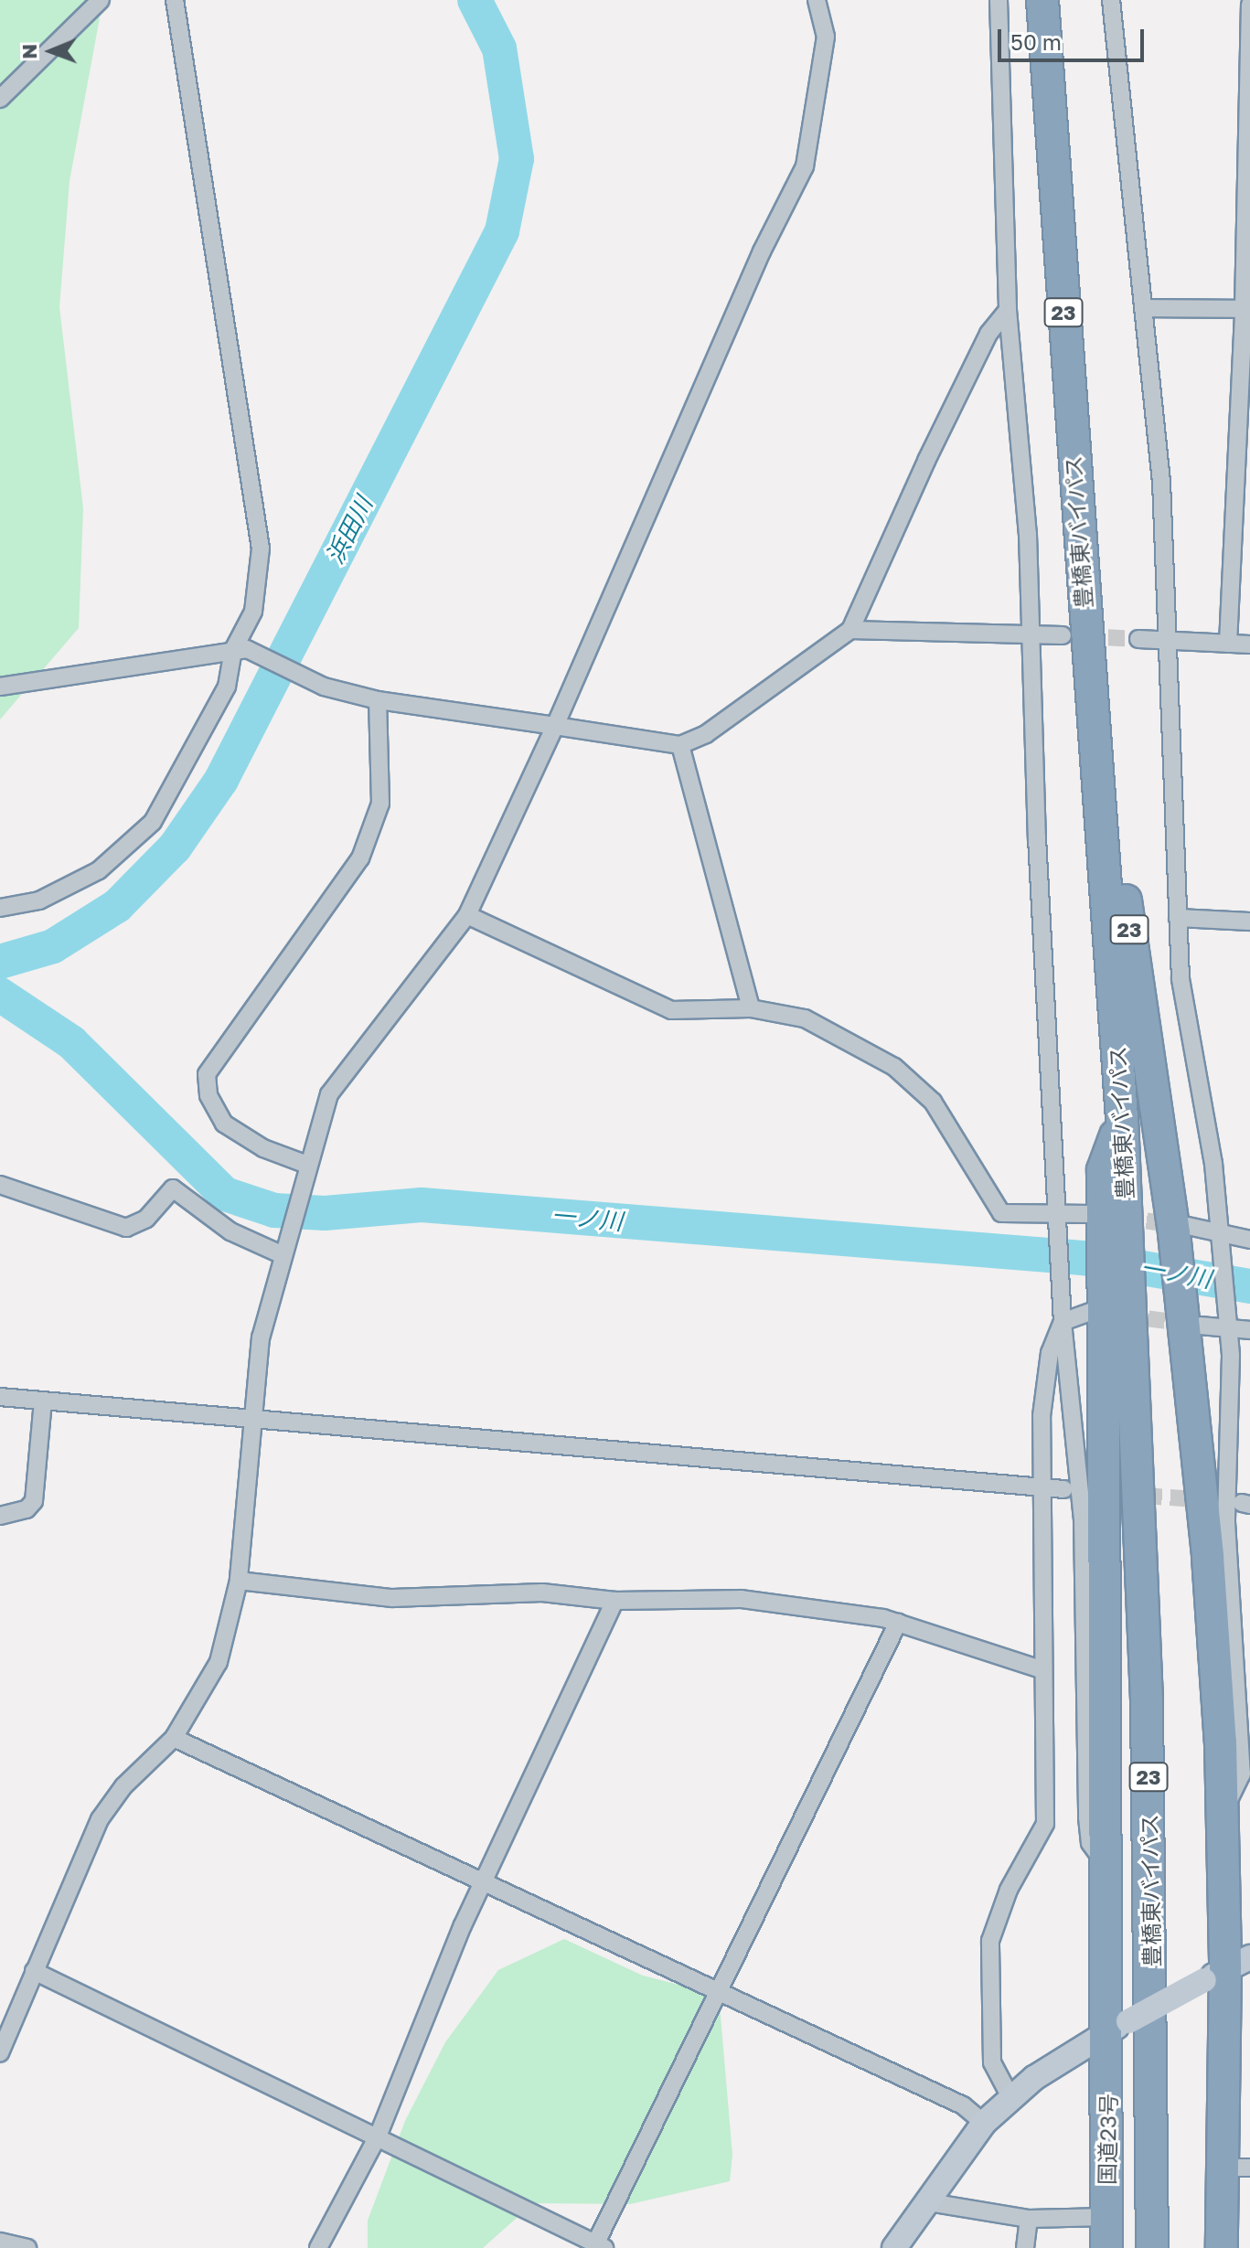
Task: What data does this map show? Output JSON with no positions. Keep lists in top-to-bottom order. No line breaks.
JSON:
{"streets":{"highway":["23","豊橋東バイパス","国道23号"]},"crossings":[["23","豊橋東バイパス"],["23","国道23号"]],"water":["浜田川","一ノ川"],"scale_bar":"50 m","north":"left"}
